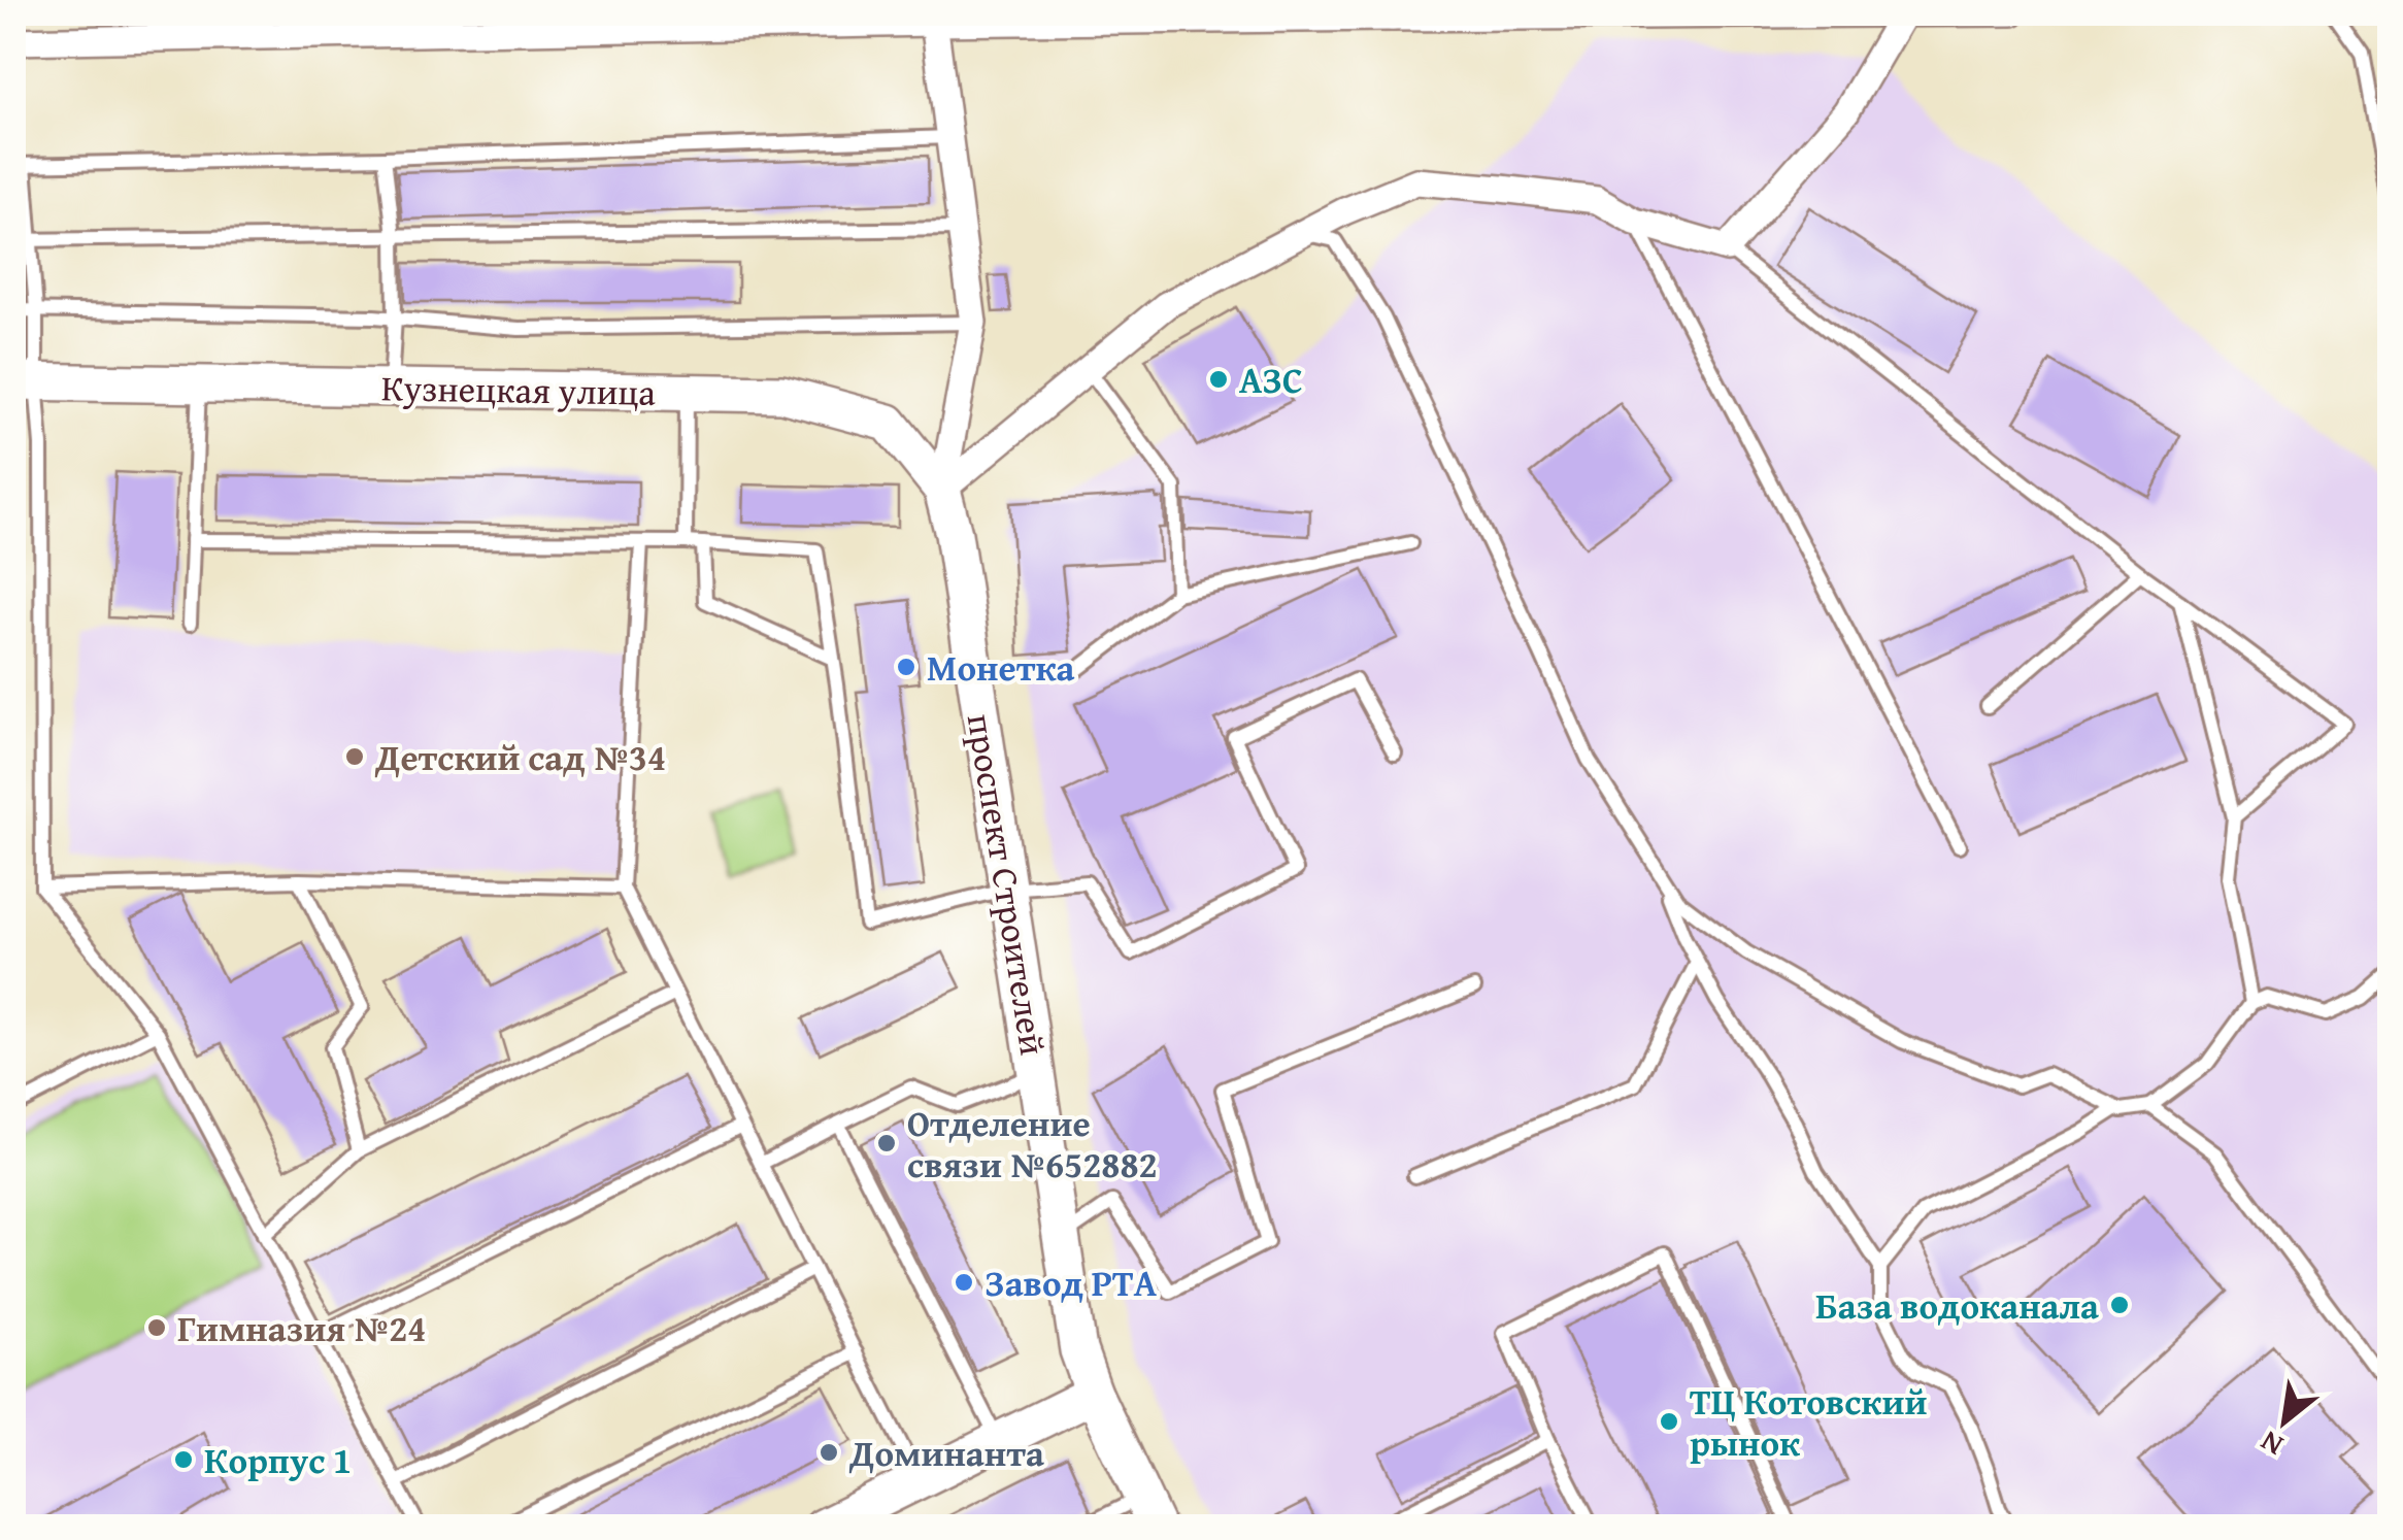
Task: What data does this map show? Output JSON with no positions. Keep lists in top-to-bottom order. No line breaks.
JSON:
{"streets":{"main road":["Кузнецкая улица","проспект Строителей"]},"crossings":[["Кузнецкая улица","проспект Строителей"]],"places":["АЗС","Монетка","Детский сад №34","Отделение связи №652882","Завод РТА","База водоканала","Гимназия №24","ТЦ Котовский рынок","Доминанта","Корпус 1"],"north":"bottom left"}
